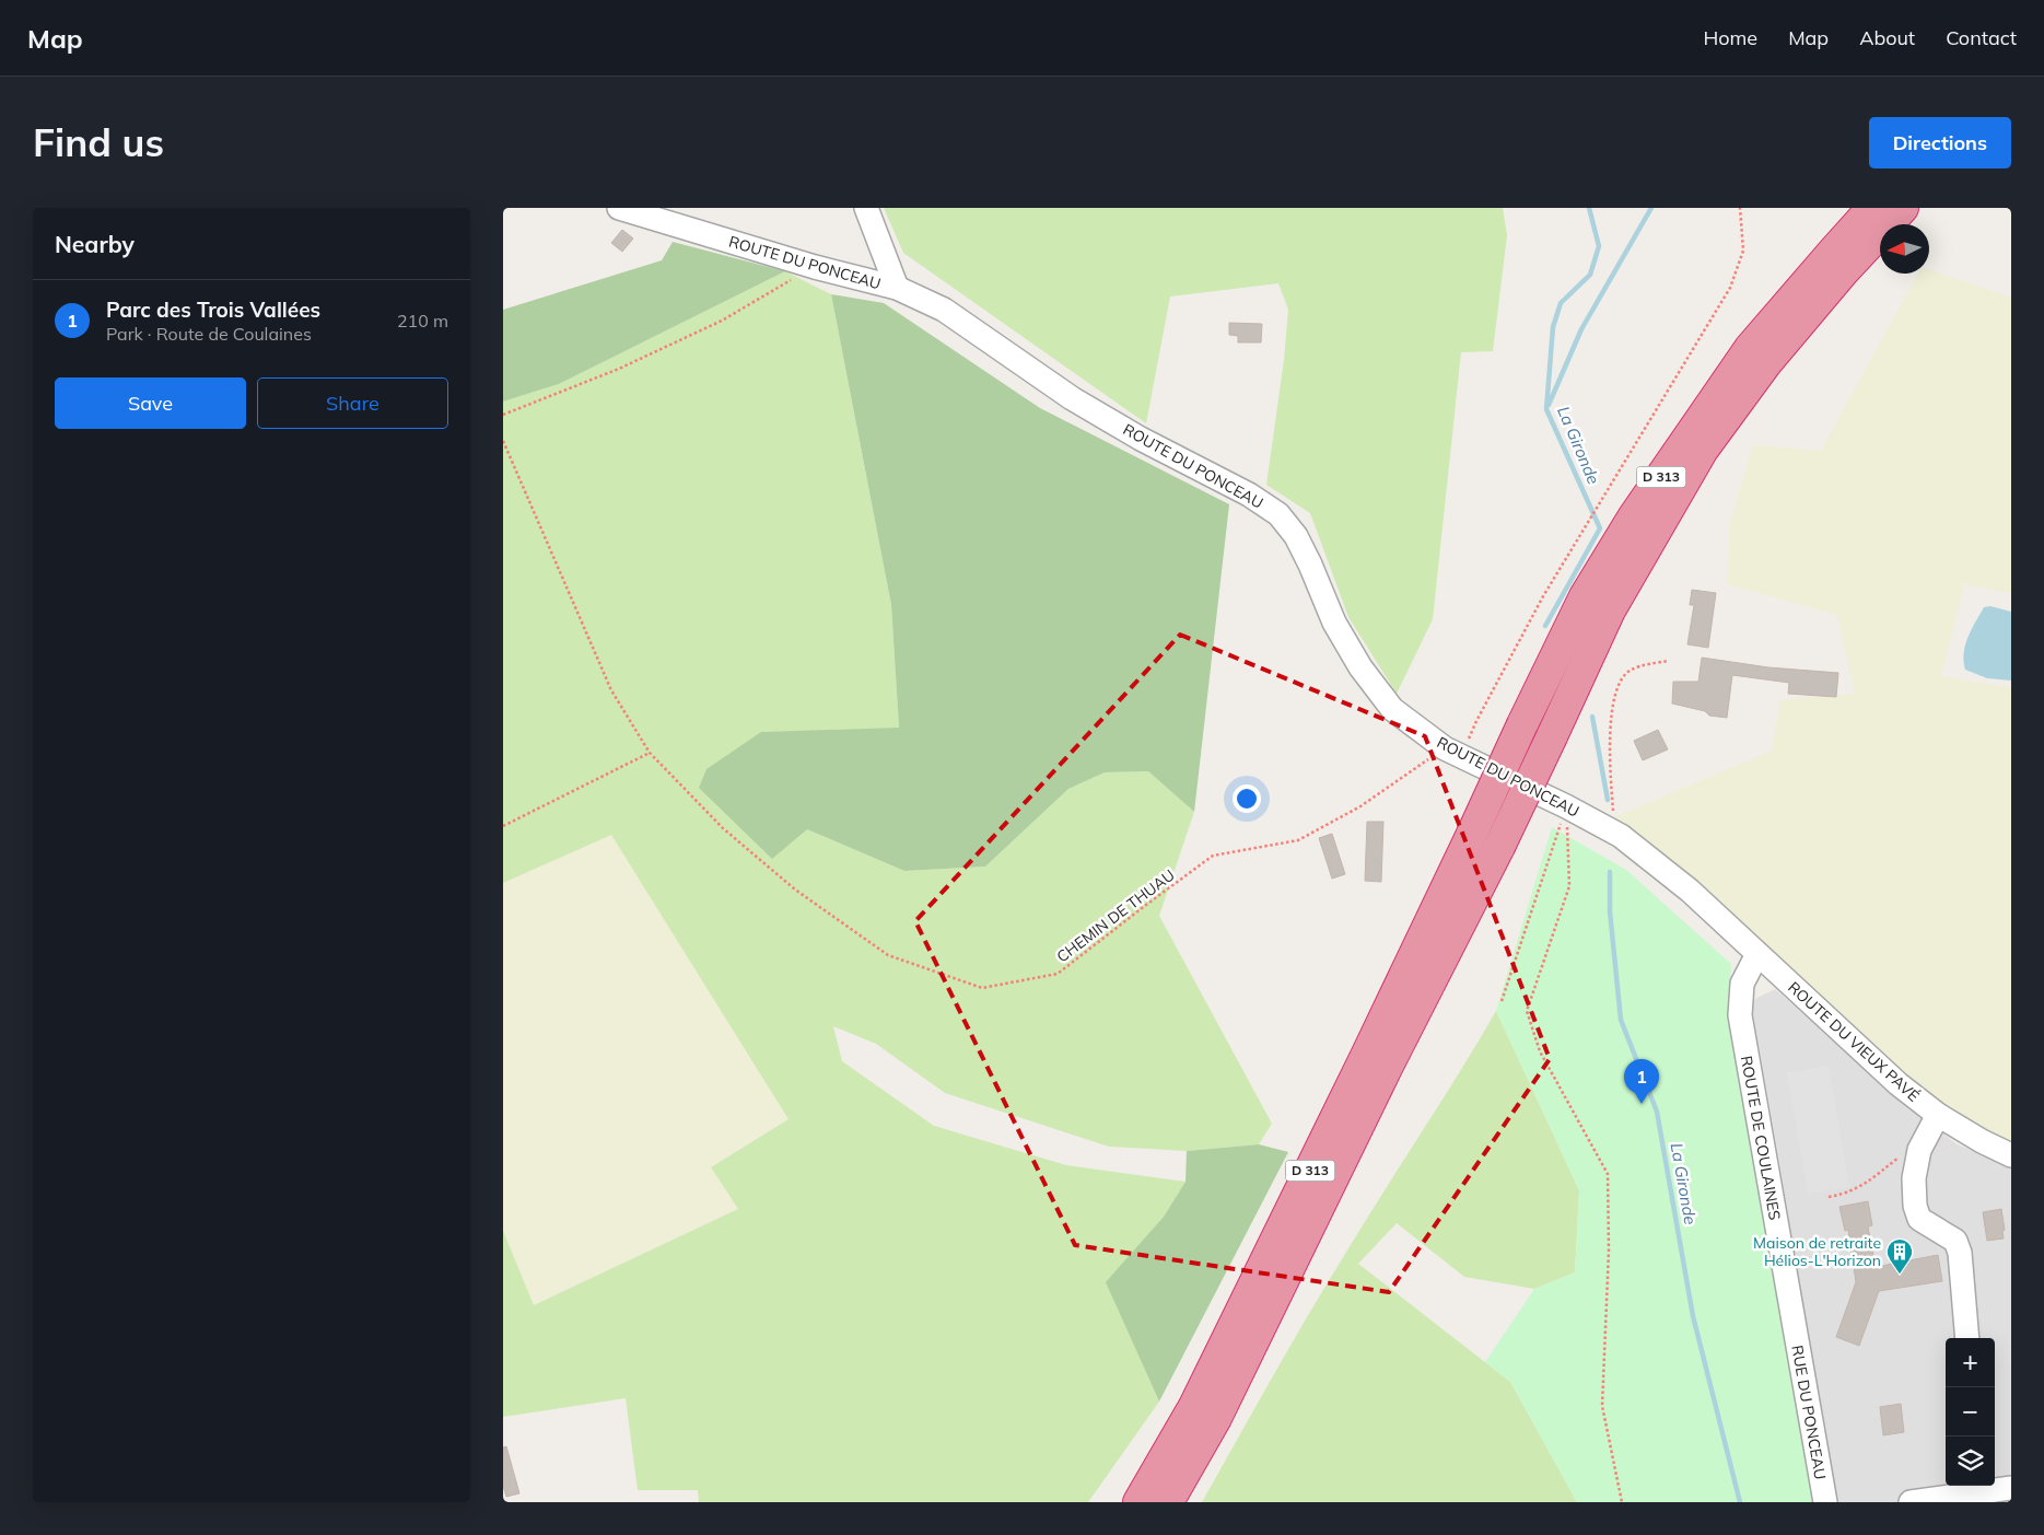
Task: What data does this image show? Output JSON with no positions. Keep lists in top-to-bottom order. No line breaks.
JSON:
{"streets":{"highway":["D 313"],"street":["ROUTE DU PONCEAU","ROUTE DU VIEUX PAVÉ","ROUTE DE COULAINES","RUE DU PONCEAU"],"path":["CHEMIN DE THUAU"]},"crossings":[["ROUTE DU PONCEAU","CHEMIN DE THUAU"],["ROUTE DU PONCEAU","ROUTE DU VIEUX PAVÉ"],["ROUTE DU PONCEAU","ROUTE DE COULAINES"],["ROUTE DU VIEUX PAVÉ","ROUTE DE COULAINES"],["ROUTE DE COULAINES","RUE DU PONCEAU"]],"water":["La Gironde"],"places":{"building":["Maison de retraite Hélios-L'Horizon"]},"north":"left","page":{"header":"Map","nav":["Home","Map","About","Contact"],"buttons":["Directions",["Save","Share"]],"title":"Find us","heading":"Nearby","list":[{"mark":"1","name":"Parc des Trois Vallées","note":"Park · Route de Coulaines","value":"210 m"}],"pins":"1","map_buttons":["+","−"]}}
